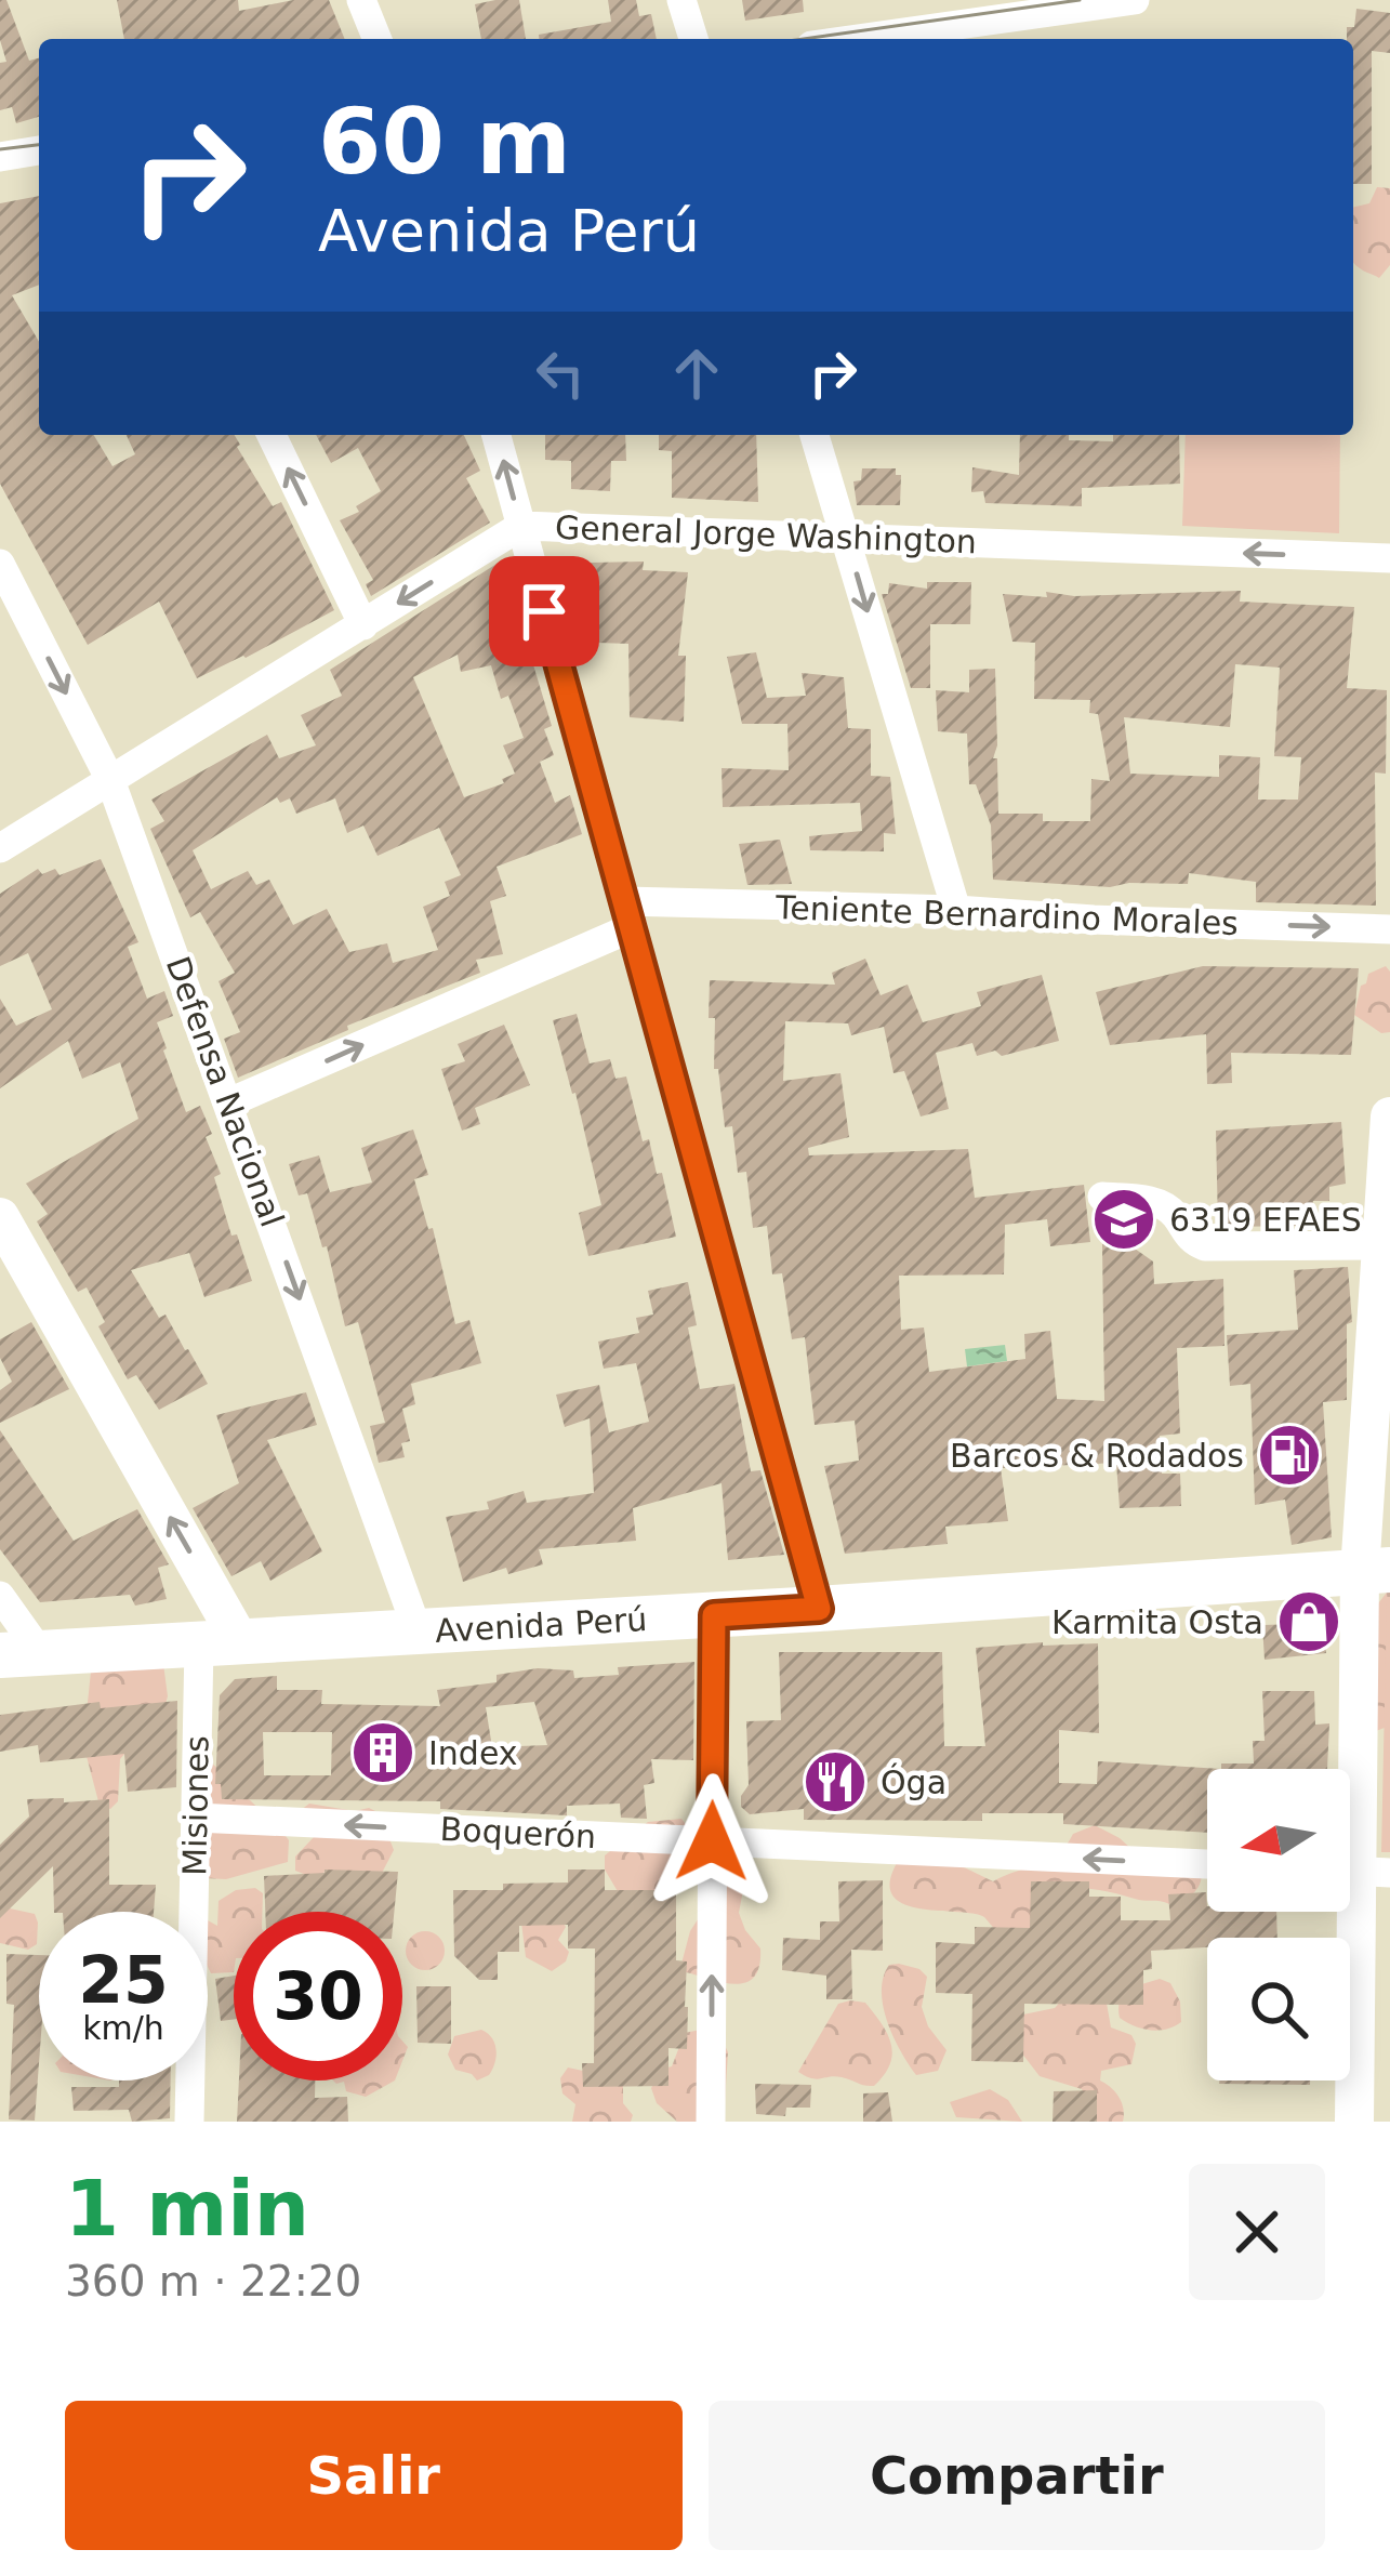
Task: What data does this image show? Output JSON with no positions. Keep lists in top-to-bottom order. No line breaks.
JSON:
{"streets":{"main road":["Avenida Perú"],"street":["General Jorge Washington","Teniente Bernardino Morales","Defensa Nacional","Misiones","Boquerón"]},"crossings":[["General Jorge Washington","Defensa Nacional"],["Teniente Bernardino Morales","Defensa Nacional"],["Defensa Nacional","Avenida Perú"],["Avenida Perú","Misiones"],["Misiones","Boquerón"]],"one_way":["General Jorge Washington","Teniente Bernardino Morales","Boquerón"],"places":{"school or university":["6319 EFAES"],"fuel station":["Barcos & Rodados"],"shop":["Karmita Osta"],"building":["Index"],"restaurant":["Óga"]},"north":"left","page":{"turn":["60 m","Avenida Perú"],"speed":"25 km/h","limit":"30","heading":["1 min","360 m · 22:20"],"buttons":["Salir","Compartir"]}}
